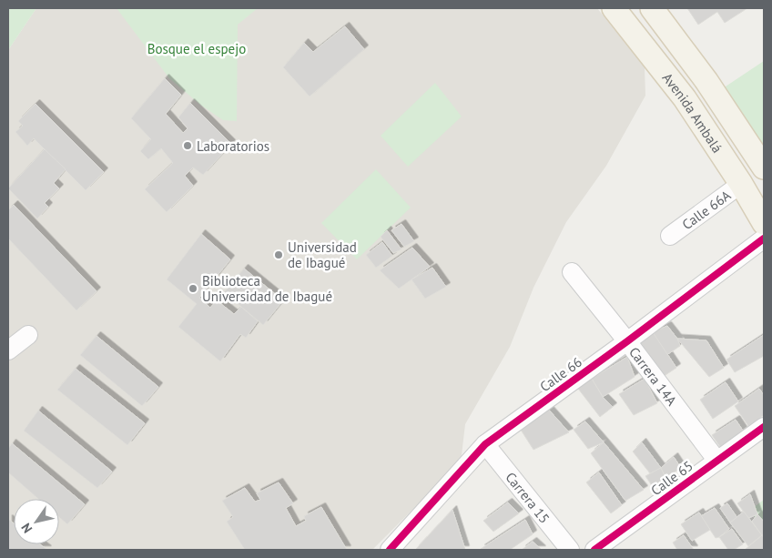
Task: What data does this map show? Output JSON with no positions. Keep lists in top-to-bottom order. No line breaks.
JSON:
{"streets":{"main road":["Avenida Ambalá"],"street":["Calle 66A","Calle 66","Carrera 14A","Calle 65","Carrera 15"]},"crossings":[["Avenida Ambalá","Calle 66A"],["Calle 66","Carrera 14A"],["Calle 66","Carrera 15"],["Carrera 14A","Calle 65"]],"parks":["Bosque el espejo"],"places":["Laboratorios","Universidad de Ibagué","Biblioteca Universidad de Ibagué"],"north":"bottom left"}
